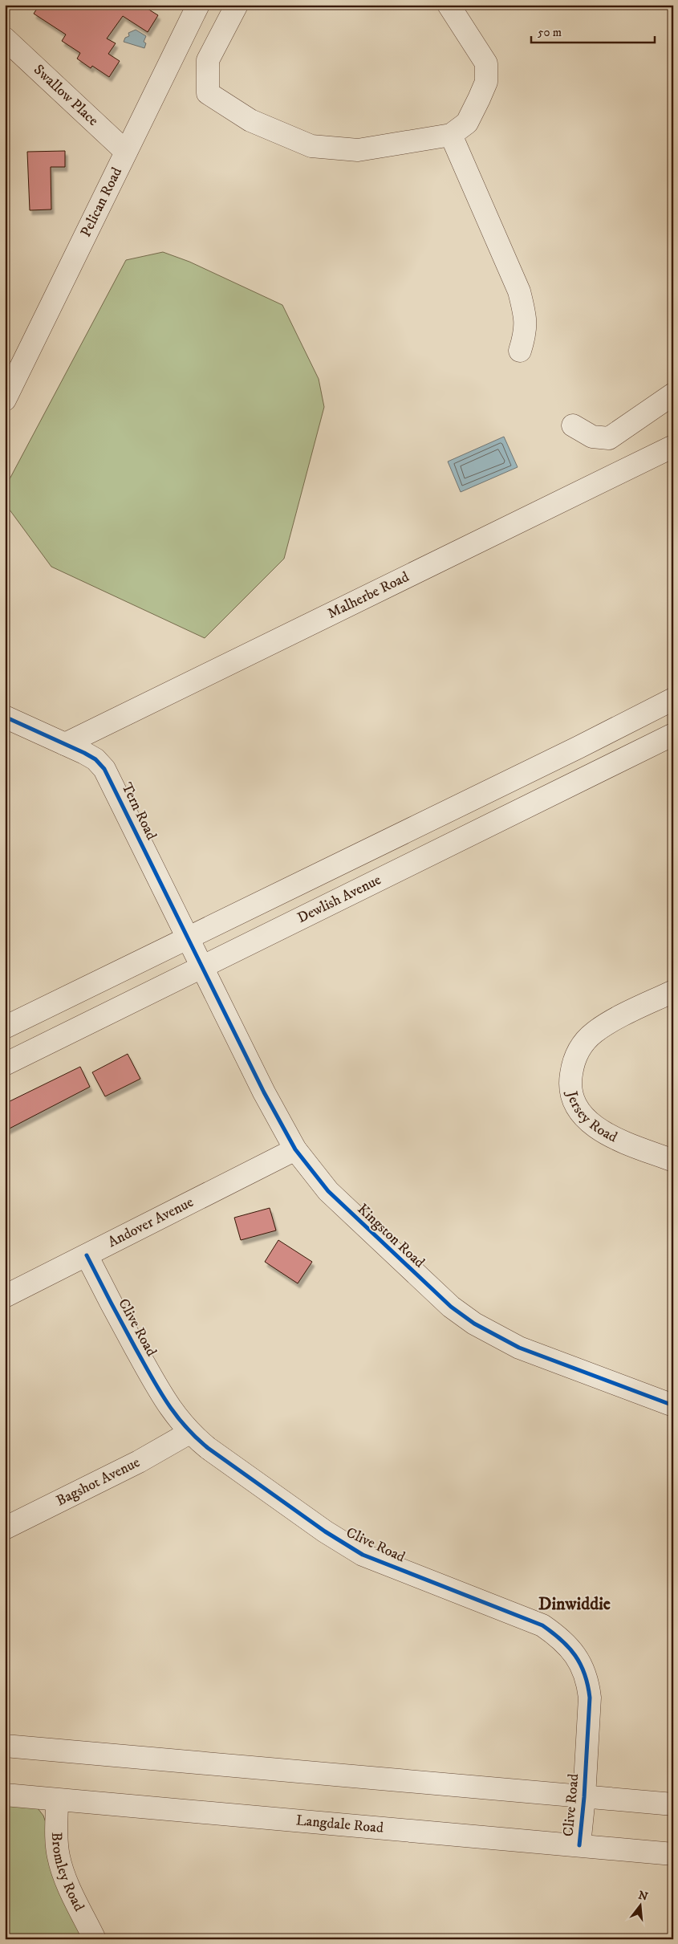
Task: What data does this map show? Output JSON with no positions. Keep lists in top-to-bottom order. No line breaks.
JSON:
{"streets":{"street":["Swallow Place","Pelican Road","Malherbe Road","Tern Road","Dewlish Avenue","Jersey Road","Andover Avenue","Kingston Road","Clive Road","Bagshot Avenue","Langdale Road","Bromley Road"]},"crossings":[["Swallow Place","Pelican Road"],["Malherbe Road","Tern Road"],["Tern Road","Dewlish Avenue"],["Tern Road","Kingston Road"],["Dewlish Avenue","Kingston Road"],["Andover Avenue","Kingston Road"],["Andover Avenue","Clive Road"],["Clive Road","Bagshot Avenue"],["Clive Road","Langdale Road"],["Langdale Road","Bromley Road"]],"districts":["Dinwiddie"],"scale_bar":"50 m","north":"top"}
